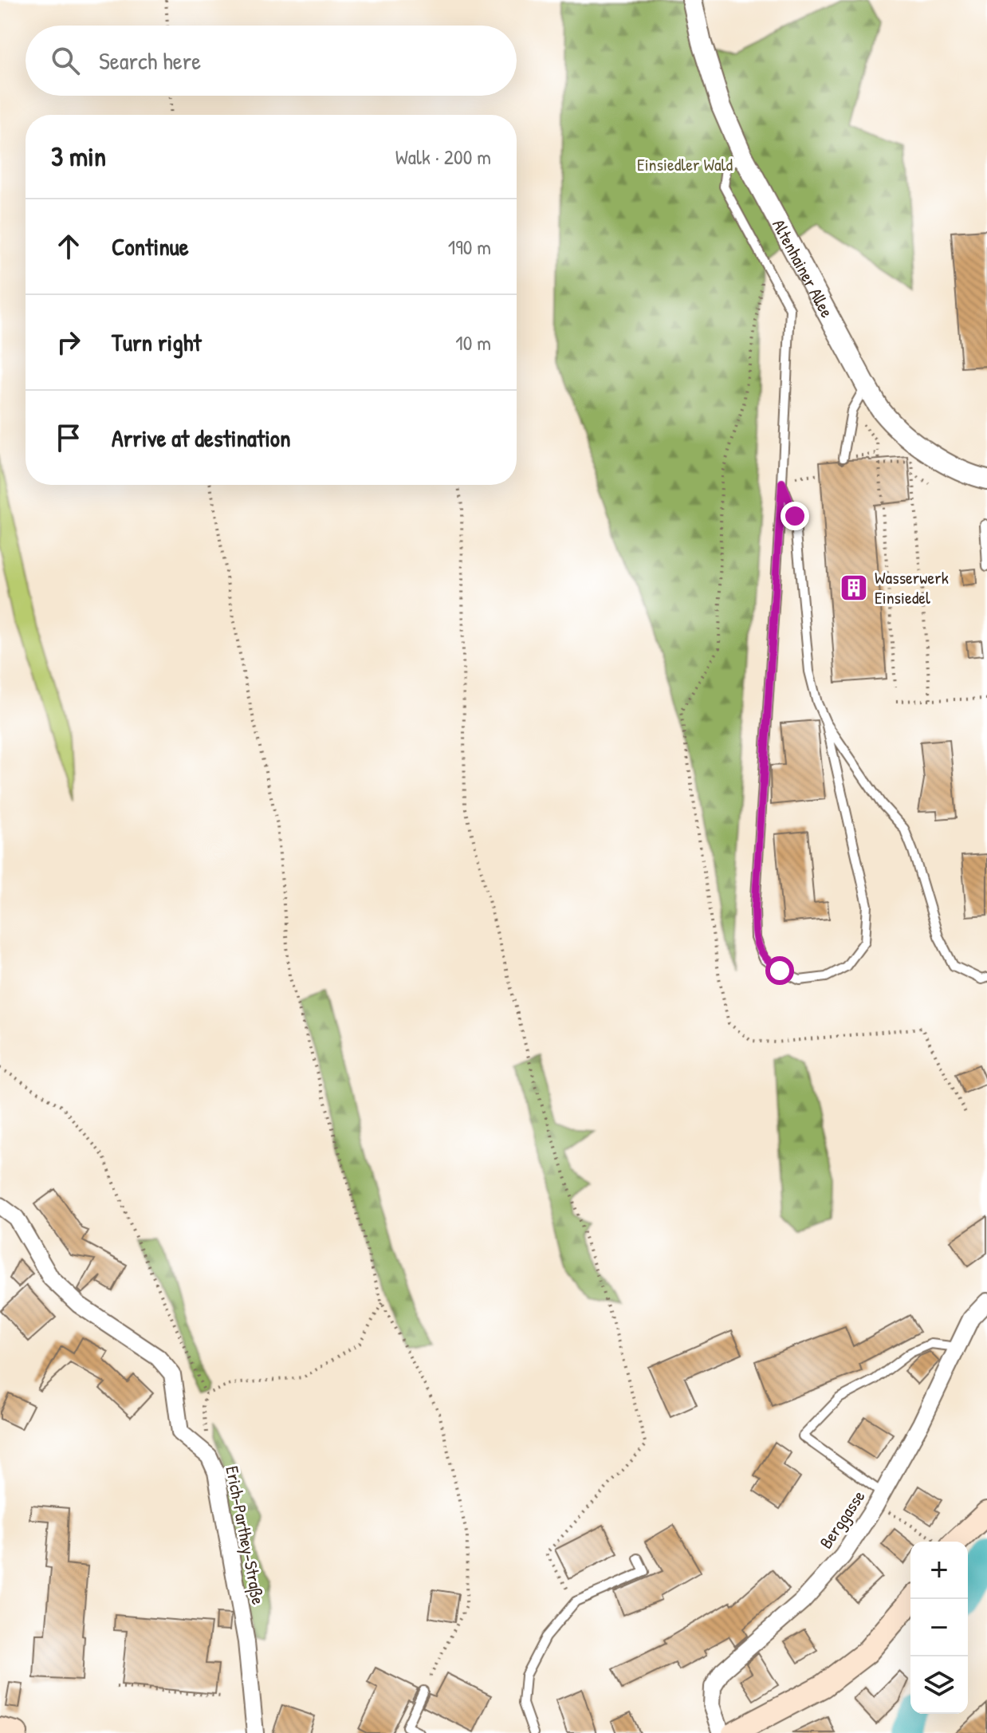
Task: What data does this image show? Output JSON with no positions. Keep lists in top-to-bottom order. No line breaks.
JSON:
{"streets":{"street":["Altenhainer Allee","Berggasse","Erich-Parthey-Straße"]},"parks":["Einsiedler Wald"],"places":{"building":["Wasserwerk Einsiedel"]},"page":{"search":"Search here","heading":["3 min","Walk · 200 m"],"list":[["Continue","190 m"],["Turn right","10 m"],"Arrive at destination"],"map_buttons":["+","−"]}}
